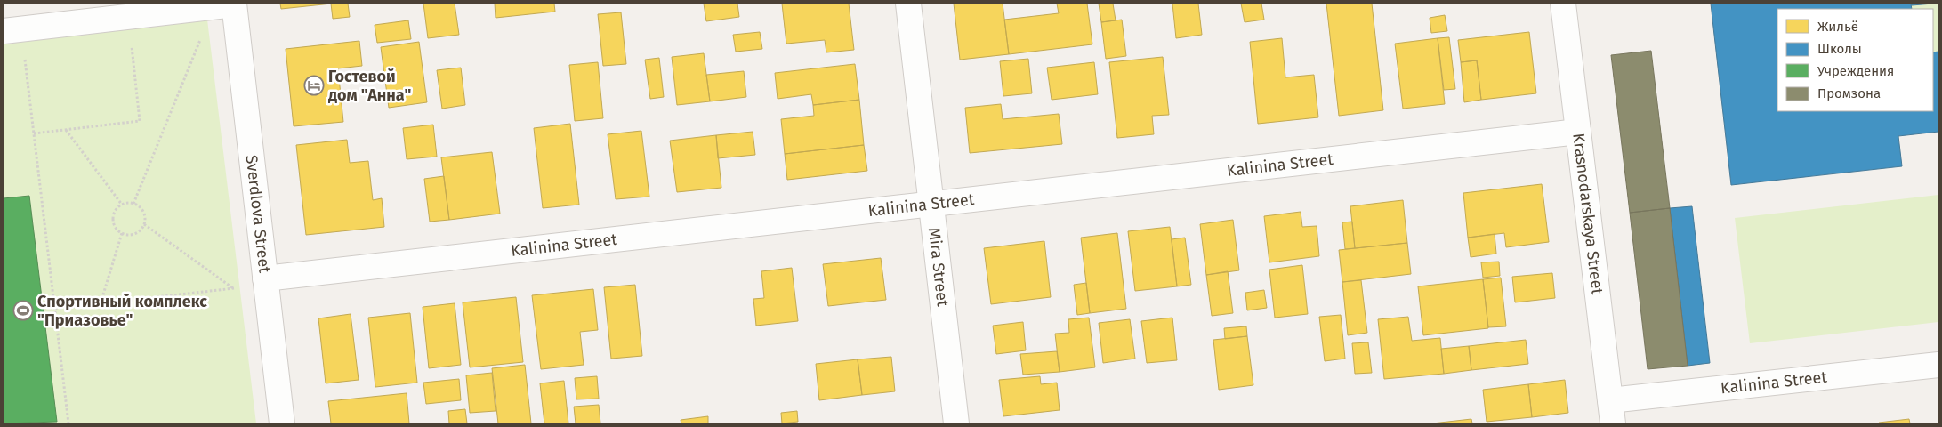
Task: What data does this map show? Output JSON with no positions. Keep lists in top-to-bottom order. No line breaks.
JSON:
{"streets":{"street":["Kalinina Street","Sverdlova Street","Krasnodarskaya Street","Mira Street"]},"crossings":[["Kalinina Street","Sverdlova Street"],["Kalinina Street","Krasnodarskaya Street"],["Kalinina Street","Mira Street"]],"places":{"hotel":["Гостевой дом \"Анна\""],"sports":["Спортивный комплекс \"Приазовье\""]},"legend":["Жильё","Школы","Учреждения","Промзона"]}
